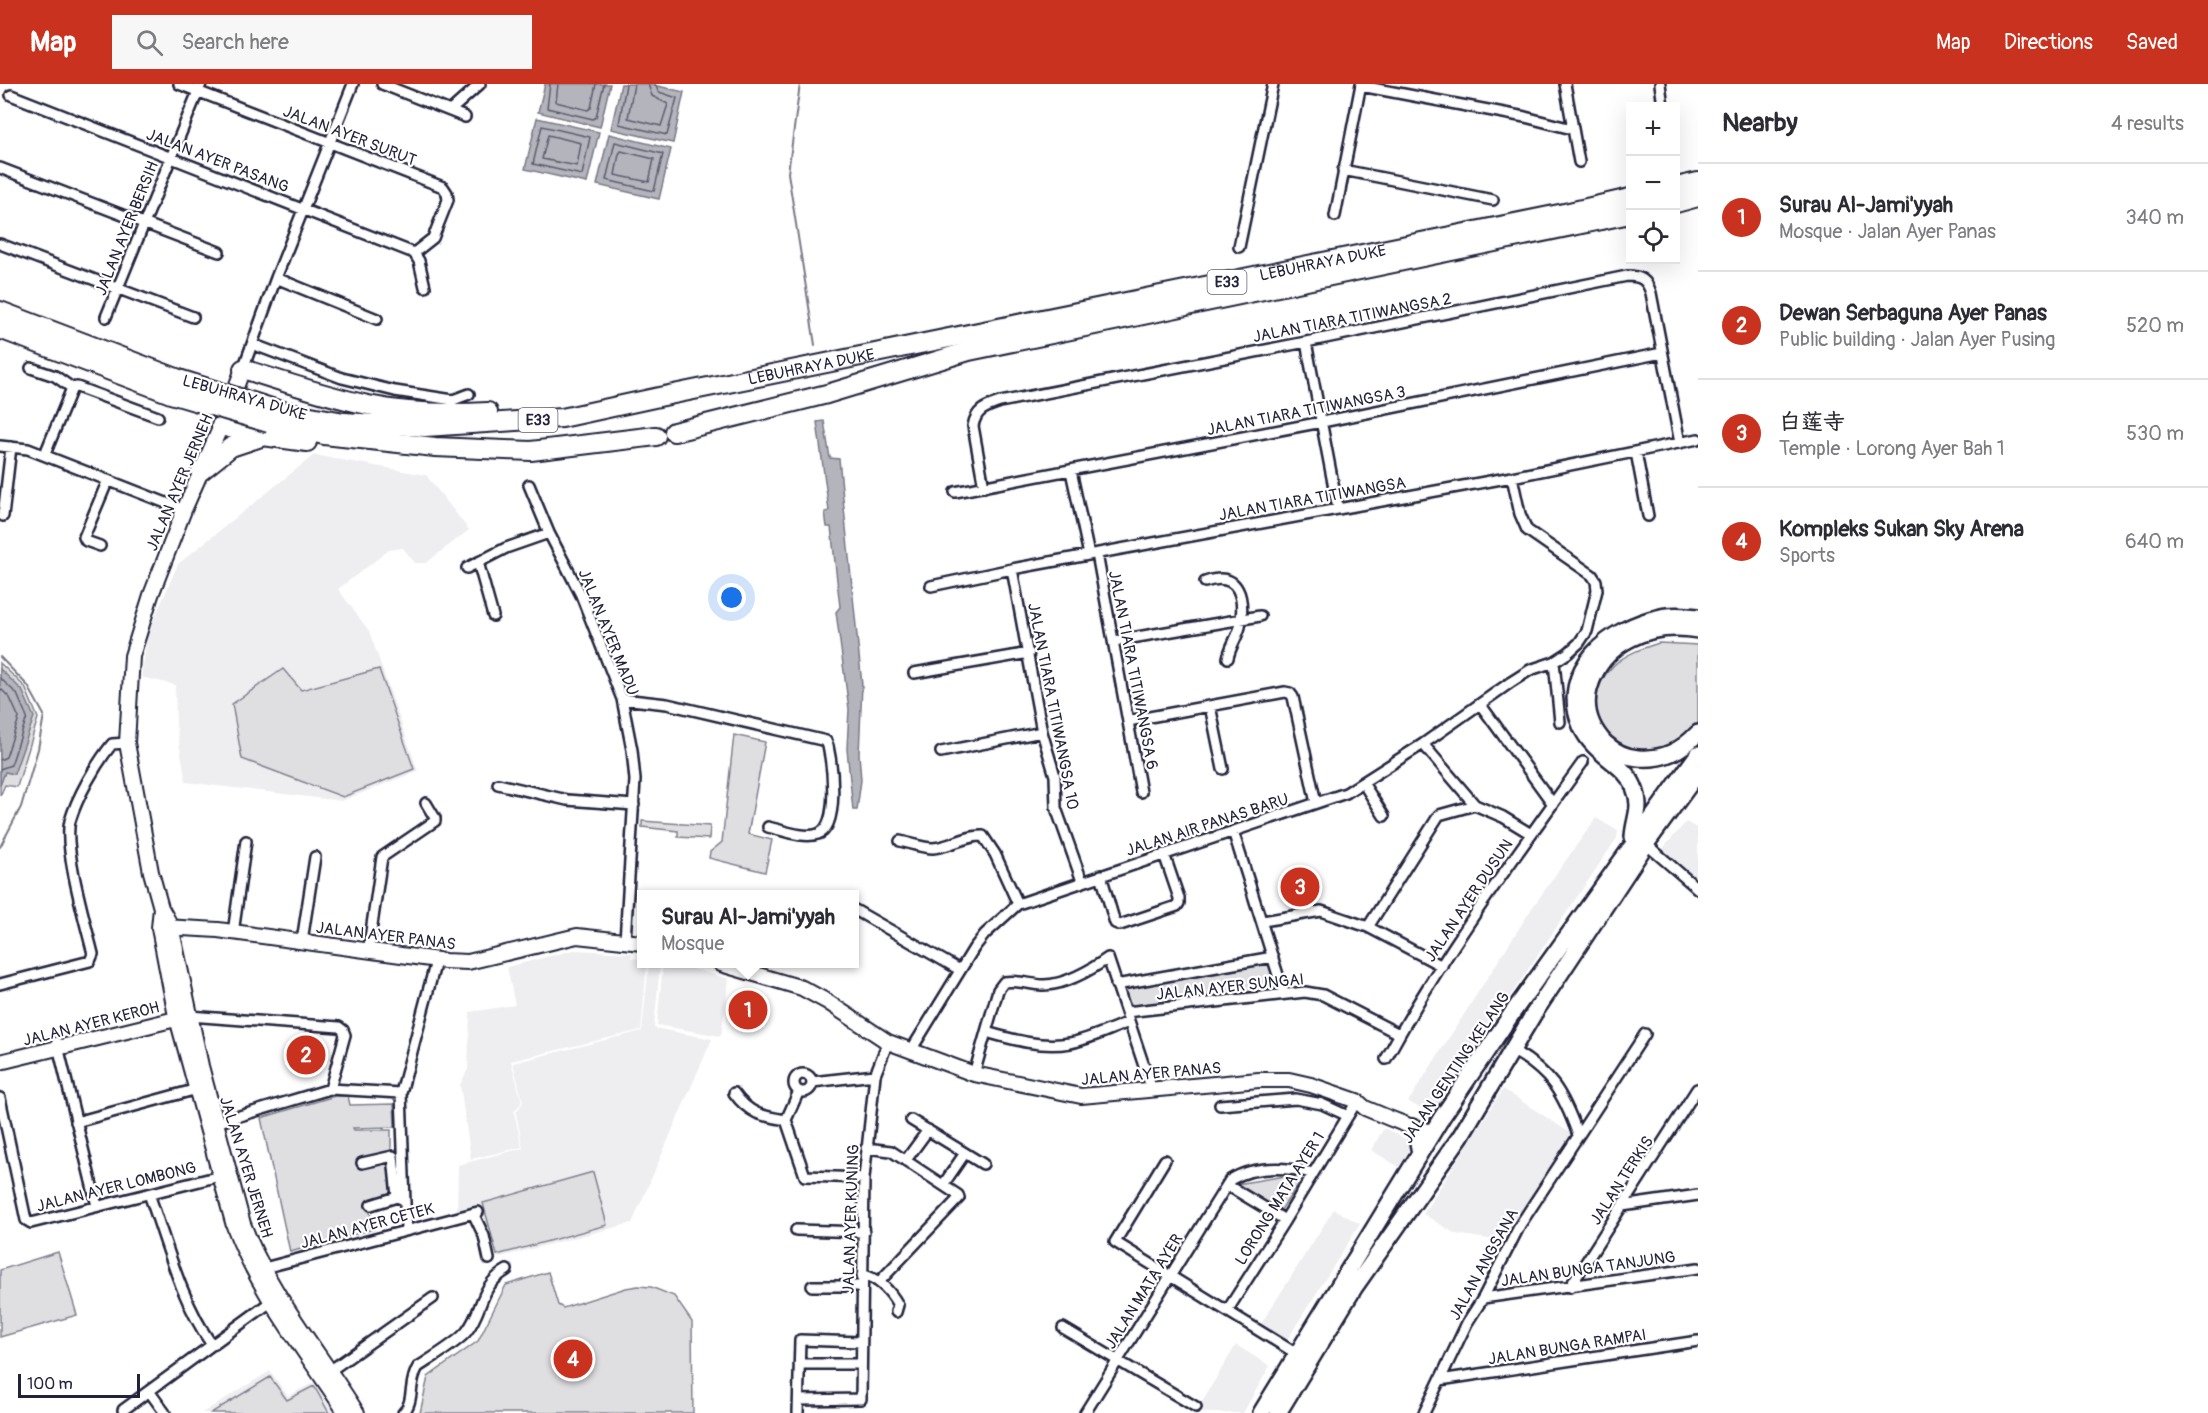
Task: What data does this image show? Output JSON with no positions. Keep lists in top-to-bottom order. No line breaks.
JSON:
{"streets":{"highway":["LEBUHRAYA DUKE","E33"],"main road":["JALAN AYER JERNEH","JALAN AYER PANAS","JALAN AYER KEROH","JALAN GENTING KELANG"],"street":["JALAN AYER SURUT","JALAN AYER PASANG","JALAN AYER BERSIH","JALAN TIARA TITIWANGSA 2","JALAN TIARA TITIWANGSA 3","JALAN TIARA TITIWANGSA","JALAN AYER MADU","JALAN TIARA TITIWANGSA 6","JALAN TIARA TITIWANGSA 10","JALAN AIR PANAS BARU","JALAN AYER DUSUN","JALAN AYER SUNGAI","JALAN TERKIS","JALAN AYER LOMBONG","LORONG MATA AYER 1","JALAN AYER KUNING","JALAN AYER CETEK","JALAN ANGSANA","JALAN BUNGA TANJUNG","JALAN MATA AYER","JALAN BUNGA RAMPAI"]},"crossings":[["JALAN AYER SURUT","JALAN AYER PASANG"],["JALAN AYER SURUT","JALAN AYER BERSIH"],["JALAN AYER SURUT","JALAN AYER JERNEH"],["JALAN AYER PASANG","JALAN AYER BERSIH"],["JALAN AYER PASANG","JALAN AYER JERNEH"],["JALAN TIARA TITIWANGSA 2","JALAN TIARA TITIWANGSA 3"],["JALAN TIARA TITIWANGSA 2","JALAN TIARA TITIWANGSA"],["JALAN TIARA TITIWANGSA 3","JALAN TIARA TITIWANGSA 6"],["JALAN AYER JERNEH","JALAN AYER PANAS"],["JALAN AYER JERNEH","JALAN AYER KEROH"],["JALAN AYER JERNEH","JALAN AYER LOMBONG"],["JALAN AYER JERNEH","JALAN AYER CETEK"],["JALAN TIARA TITIWANGSA","JALAN TIARA TITIWANGSA 6"],["JALAN TIARA TITIWANGSA","JALAN TIARA TITIWANGSA 10"],["JALAN TIARA TITIWANGSA","JALAN AIR PANAS BARU"],["JALAN AYER MADU","JALAN AYER PANAS"],["JALAN TIARA TITIWANGSA 10","JALAN AIR PANAS BARU"],["JALAN AIR PANAS BARU","JALAN AYER PANAS"],["JALAN AYER DUSUN","JALAN AYER SUNGAI"],["JALAN AYER PANAS","JALAN GENTING KELANG"],["JALAN AYER PANAS","LORONG MATA AYER 1"],["JALAN AYER PANAS","JALAN AYER KUNING"],["JALAN TERKIS","JALAN BUNGA TANJUNG"],["JALAN ANGSANA","JALAN BUNGA TANJUNG"],["JALAN ANGSANA","JALAN BUNGA RAMPAI"]],"scale_bar":"100 m","page":{"header":"Map","search":"Search here","nav":["Map","Directions","Saved"],"heading":["Nearby","4 results"],"map_buttons":["+","−"],"list":[{"mark":"1","name":"Surau Al-Jami'yyah","note":"Mosque · Jalan Ayer Panas","value":"340 m"},{"mark":"2","name":"Dewan Serbaguna Ayer Panas","note":"Public building · Jalan Ayer Pusing","value":"520 m"},{"mark":"3","name":"白莲寺","note":"Temple · Lorong Ayer Bah 1","value":"530 m"},{"mark":"4","name":"Kompleks Sukan Sky Arena","note":"Sports","value":"640 m"}],"pins":["3","1","2","4"],"popup":["Surau Al-Jami'yyah","Mosque"],"scale":"100 m"}}
